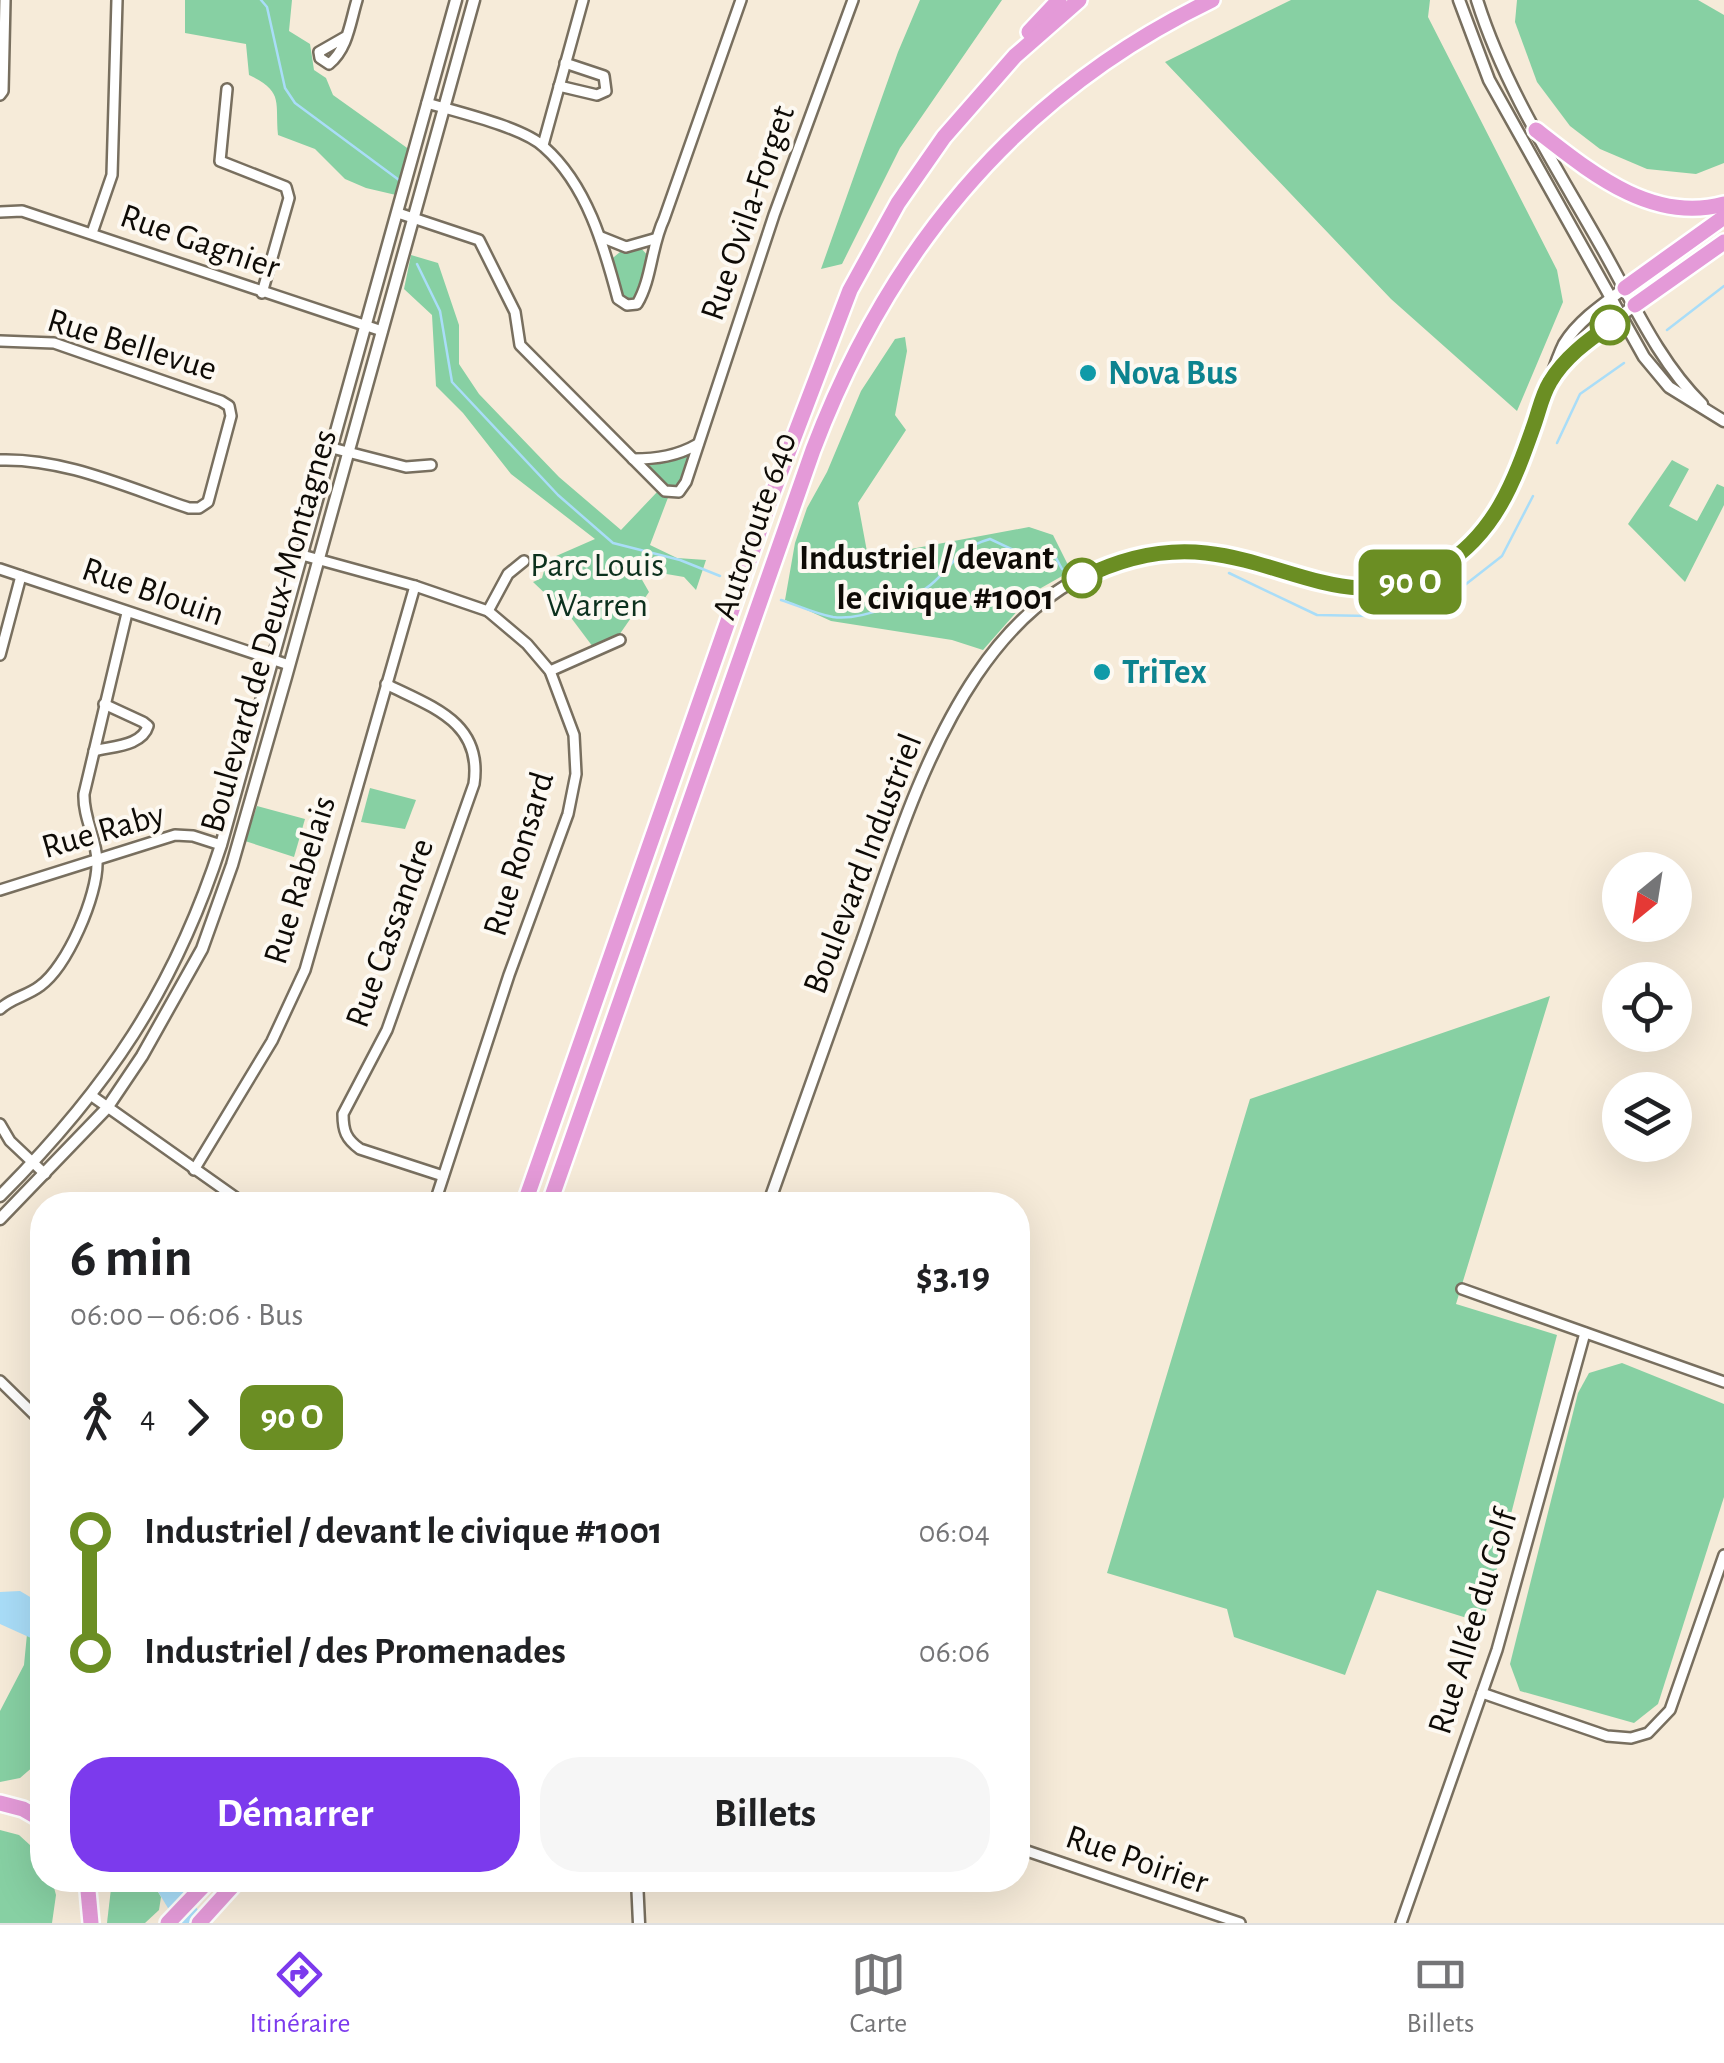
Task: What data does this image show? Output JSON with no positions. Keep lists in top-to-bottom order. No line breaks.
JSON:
{"streets":{"highway":["Autoroute 640"],"street":["Rue Ovila-Forget","Rue Gagnier","Rue Bellevue","Rue Blouin","Boulevard de Deux-Montagnes","Rue Raby","Rue Ronsard","Boulevard Industriel","Rue Rabelais","Rue Cassandre","Rue Allée du Golf","Rue Poirier"]},"crossings":[["Rue Ovila-Forget","Boulevard de Deux-Montagnes"],["Rue Gagnier","Boulevard de Deux-Montagnes"],["Rue Blouin","Boulevard de Deux-Montagnes"],["Boulevard de Deux-Montagnes","Rue Raby"],["Boulevard de Deux-Montagnes","Rue Ronsard"],["Rue Ronsard","Rue Rabelais"],["Rue Ronsard","Rue Cassandre"],["Rue Rabelais","Rue Cassandre"]],"parks":["Parc Louis Warren"],"places":["Nova Bus","Industriel / devant le civique #1001","TriTex"],"north":"bottom left","page":{"on_map":"90 O","heading":["6 min","06:00 – 06:06 · Bus","$3.19"],"legs":["4","90 O"],"list":[{"name":"Industriel / devant le civique #1001","value":"06:04"},{"name":"Industriel / des Promenades","value":"06:06"}],"buttons":["Démarrer","Billets"],"tabs":["Itinéraire","Carte","Billets"]}}
